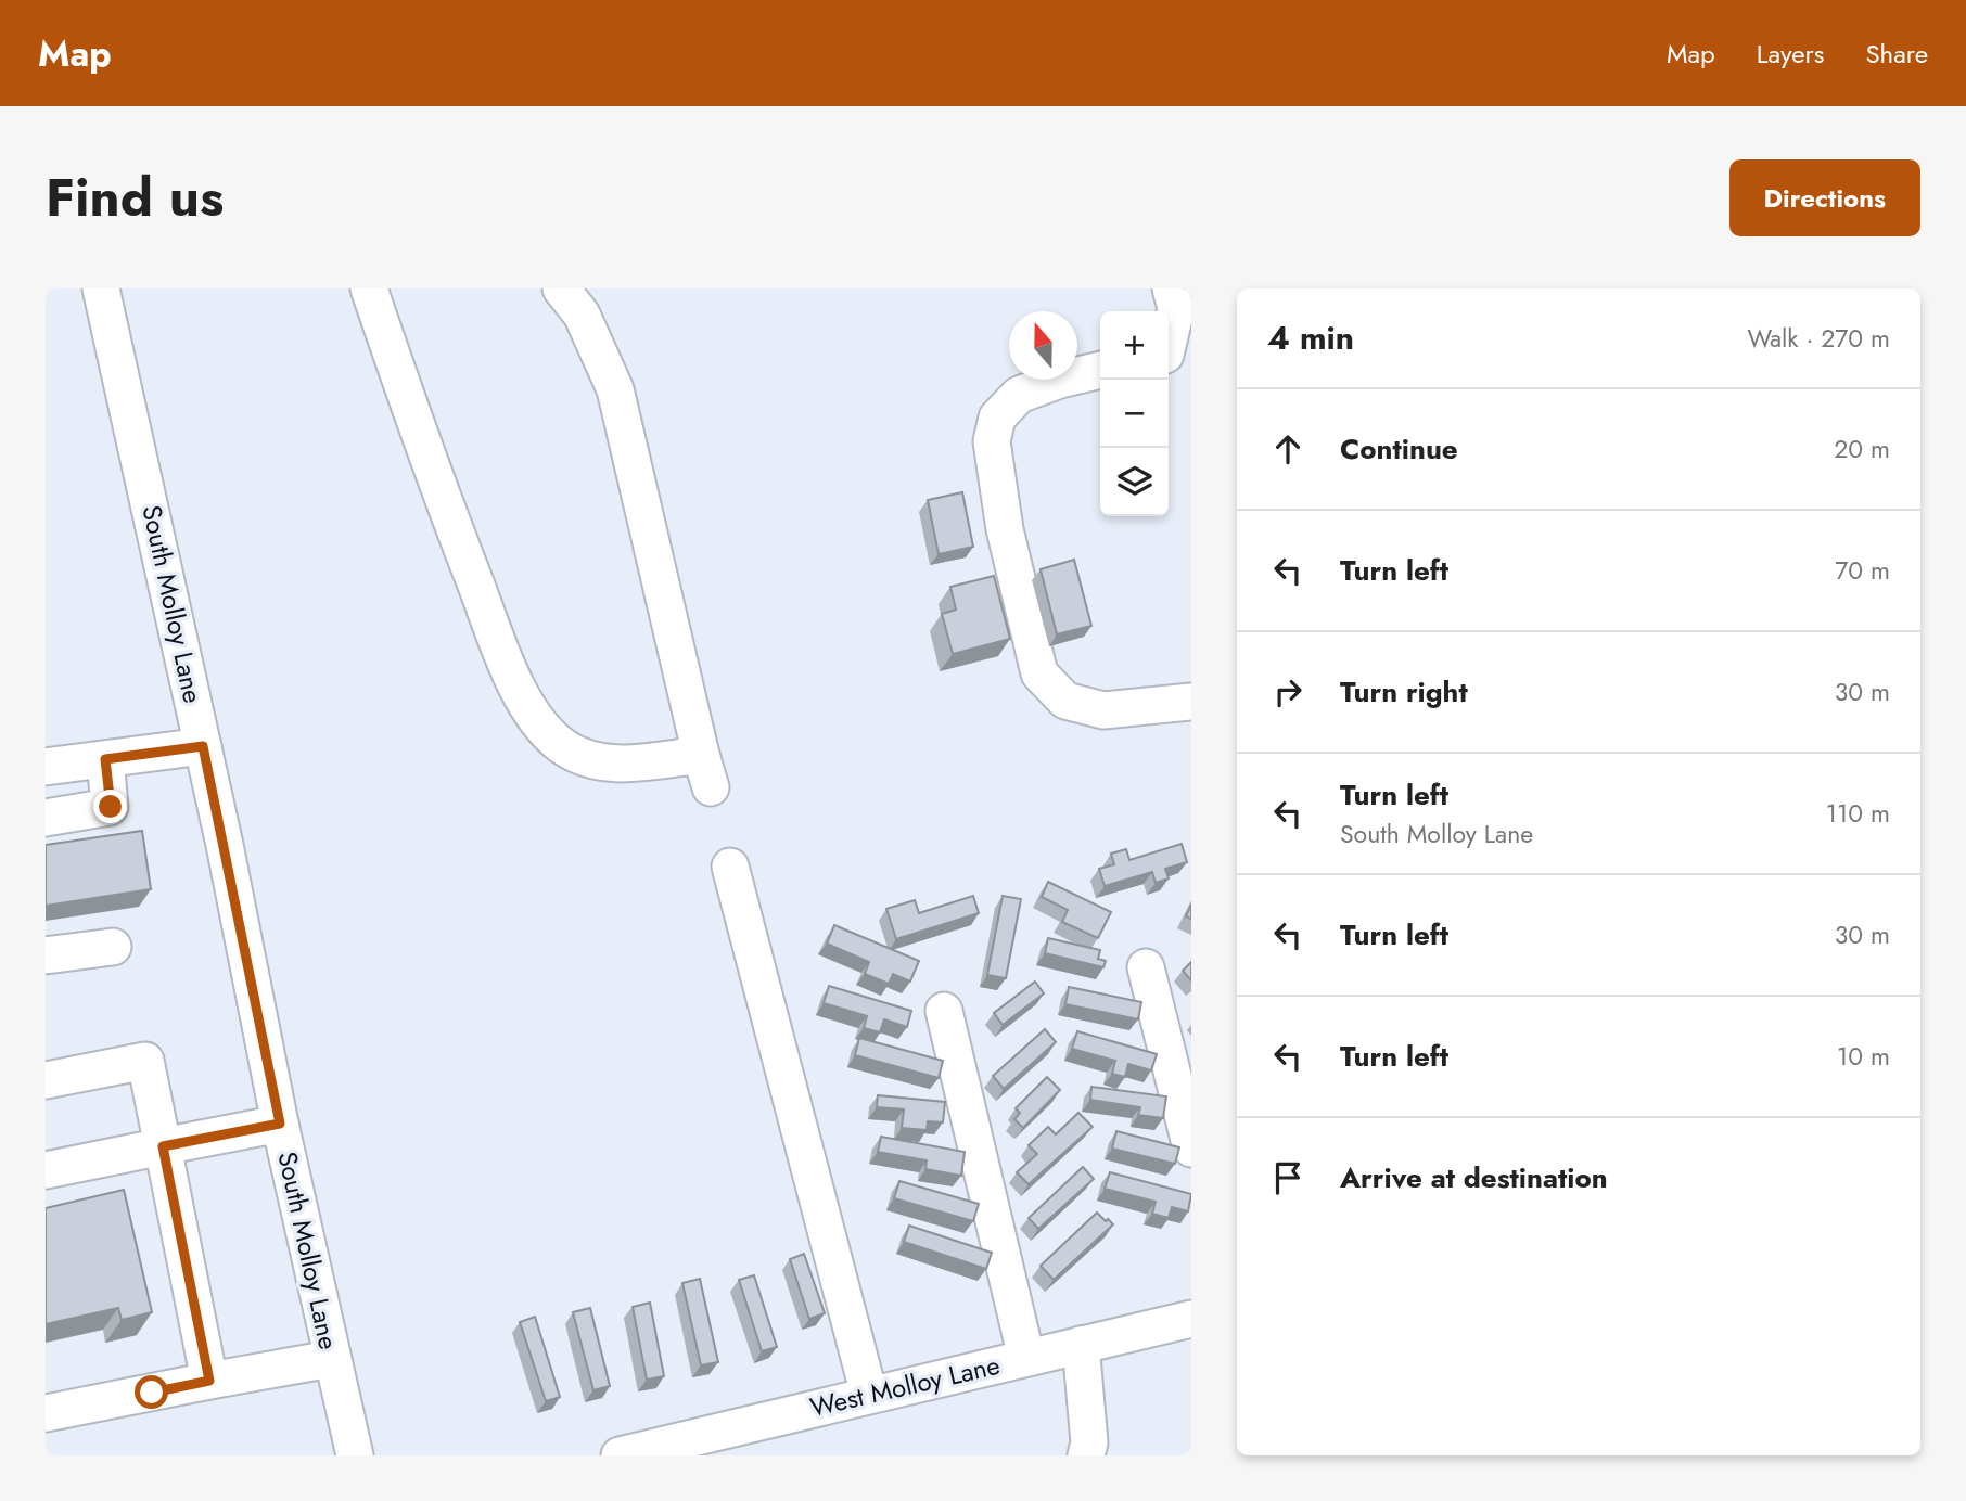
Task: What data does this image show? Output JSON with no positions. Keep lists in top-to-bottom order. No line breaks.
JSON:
{"streets":{"street":["South Molloy Lane","West Molloy Lane"]},"north":"top","page":{"header":"Map","nav":["Map","Layers","Share"],"title":"Find us","buttons":"Directions","heading":["4 min","Walk · 270 m"],"map_buttons":["+","−"],"list":[["Continue","20 m"],["Turn left","70 m"],["Turn right","30 m"],["Turn left","South Molloy Lane","110 m"],["Turn left","30 m"],["Turn left","10 m"],"Arrive at destination"]}}
